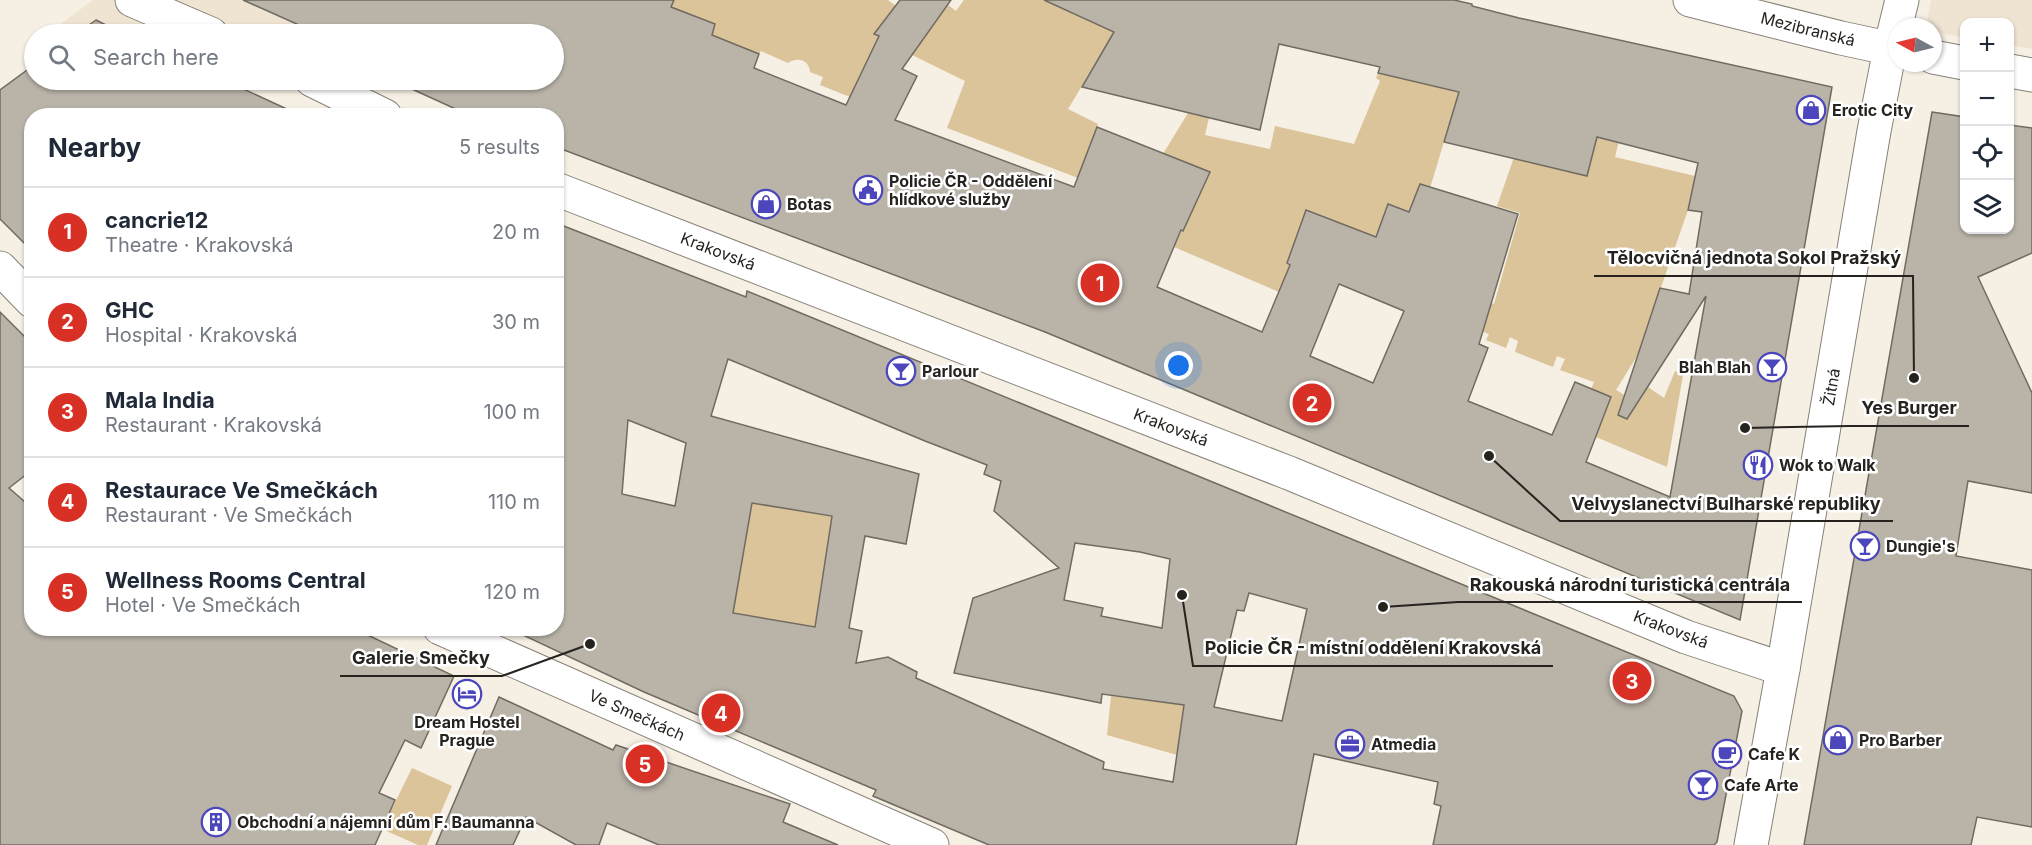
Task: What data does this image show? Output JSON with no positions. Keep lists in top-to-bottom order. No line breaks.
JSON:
{"streets":{"street":["Mezibranská","Krakovská","Žitná","Ve Smečkách"]},"crossings":[["Krakovská","Žitná"]],"places":{"shop":["Erotic City","Botas","Pro Barber"],"public building":["Policie ČR - Oddělení hlídkové služby"],"bar":["Blah Blah","Parlour","Dungie's","Cafe Arte"],"other":["Tělocvičná jednota Sokol Pražský","Yes Burger","Velvyslanectví Bulharské republiky","Policie ČR - místní oddělení Krakovská","Rakouská národní turistická centrála","Galerie Smečky"],"restaurant":["Wok to Walk"],"hotel":["Dream Hostel Prague"],"office":["Atmedia"],"cafe":["Cafe K"],"building":["Obchodní a nájemní dům F. Baumanna"]},"north":"left","page":{"map_buttons":["+","−"],"search":"Search here","heading":["Nearby","5 results"],"list":[{"mark":"1","name":"cancrie12","note":"Theatre · Krakovská","value":"20 m"},{"mark":"2","name":"GHC","note":"Hospital · Krakovská","value":"30 m"},{"mark":"3","name":"Mala India","note":"Restaurant · Krakovská","value":"100 m"},{"mark":"4","name":"Restaurace Ve Smečkách","note":"Restaurant · Ve Smečkách","value":"110 m"},{"mark":"5","name":"Wellness Rooms Central","note":"Hotel · Ve Smečkách","value":"120 m"}],"pins":["1","2","3","4","5"]}}
